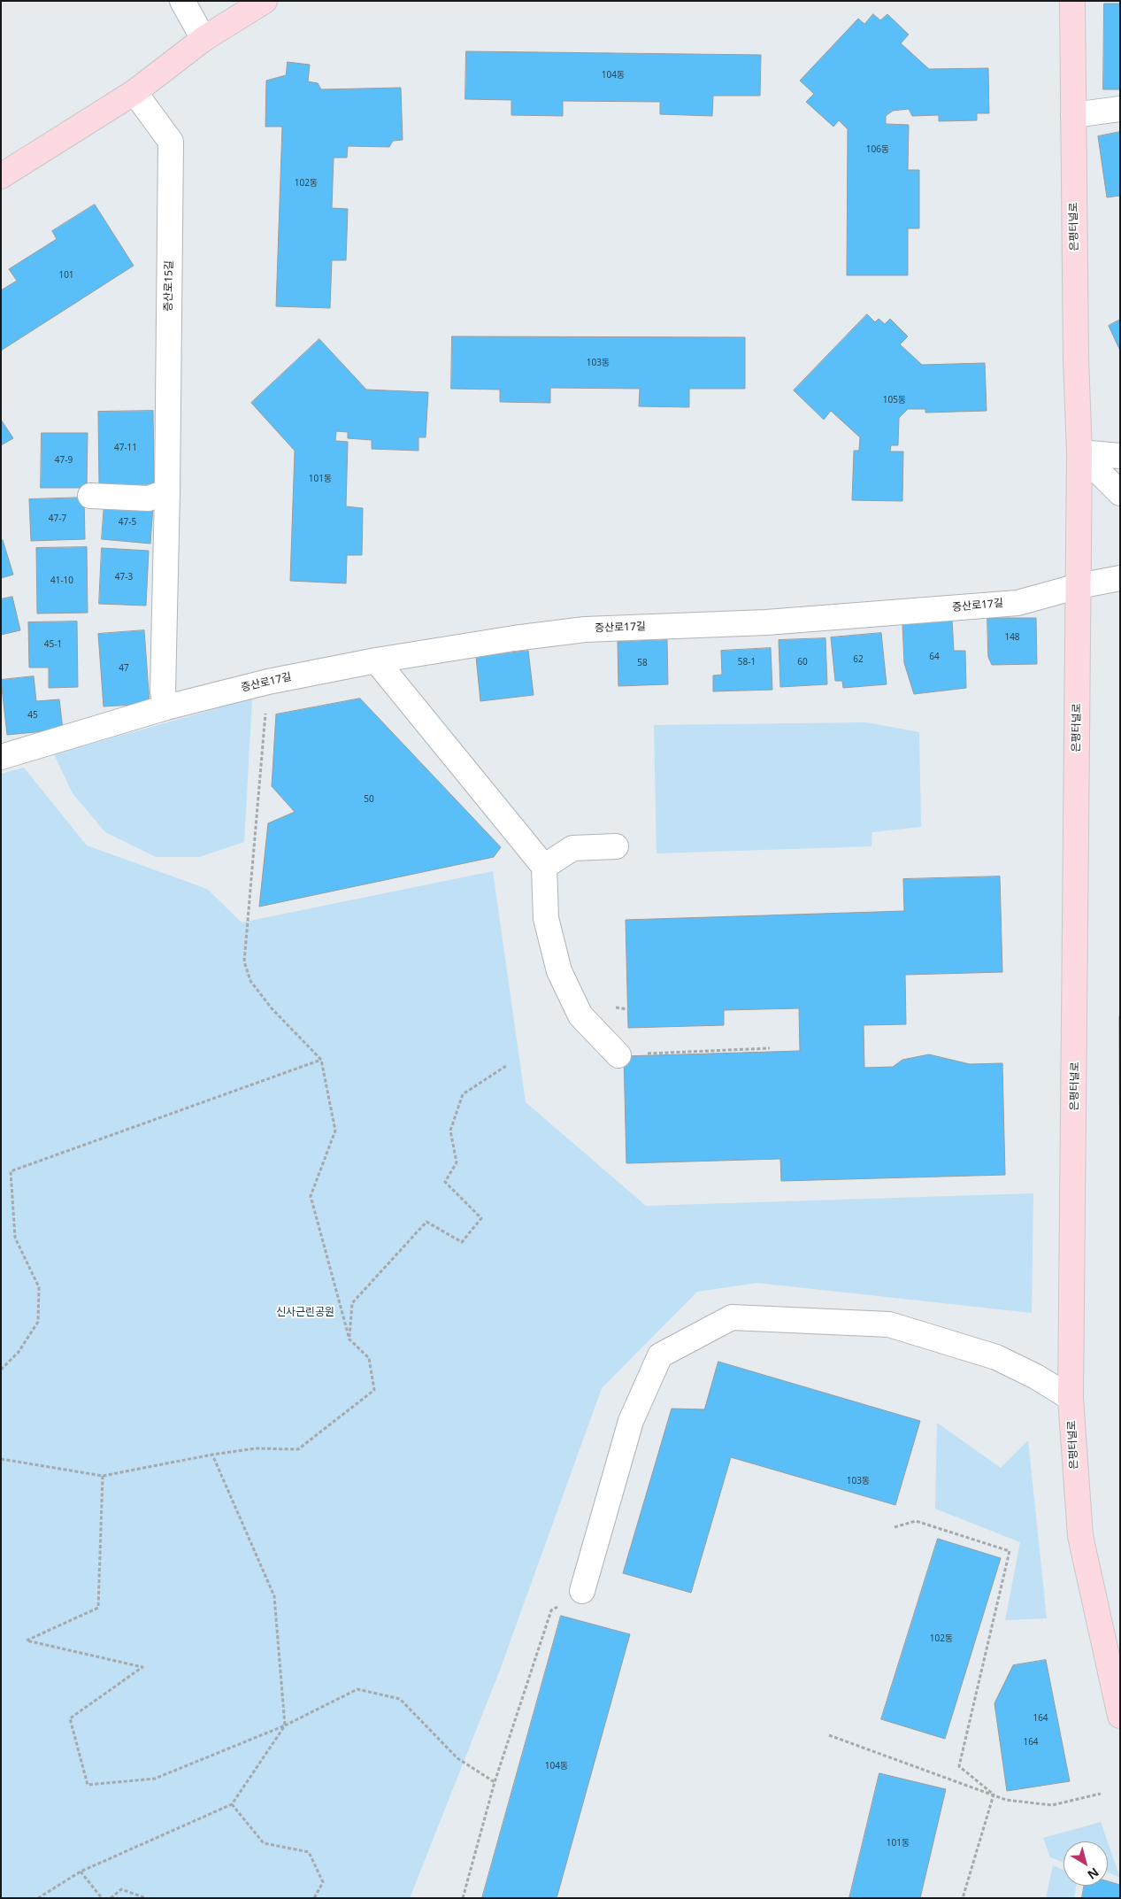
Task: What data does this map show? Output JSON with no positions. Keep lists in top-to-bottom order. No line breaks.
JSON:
{"streets":{"main road":["은평터널로"],"street":["증산로15길","증산로17길"]},"crossings":[["은평터널로","증산로17길"]],"parks":["신사근린공원"],"house_numbers":["104동","106동","102동","101","103동","105동","47-11","47-9","101동","47-7","47-5","47-3","41-10","148","45-1","64","62","58-1","60","58","47","45","50","103동","102동","164","164","104동","101동"],"north":"bottom right"}
